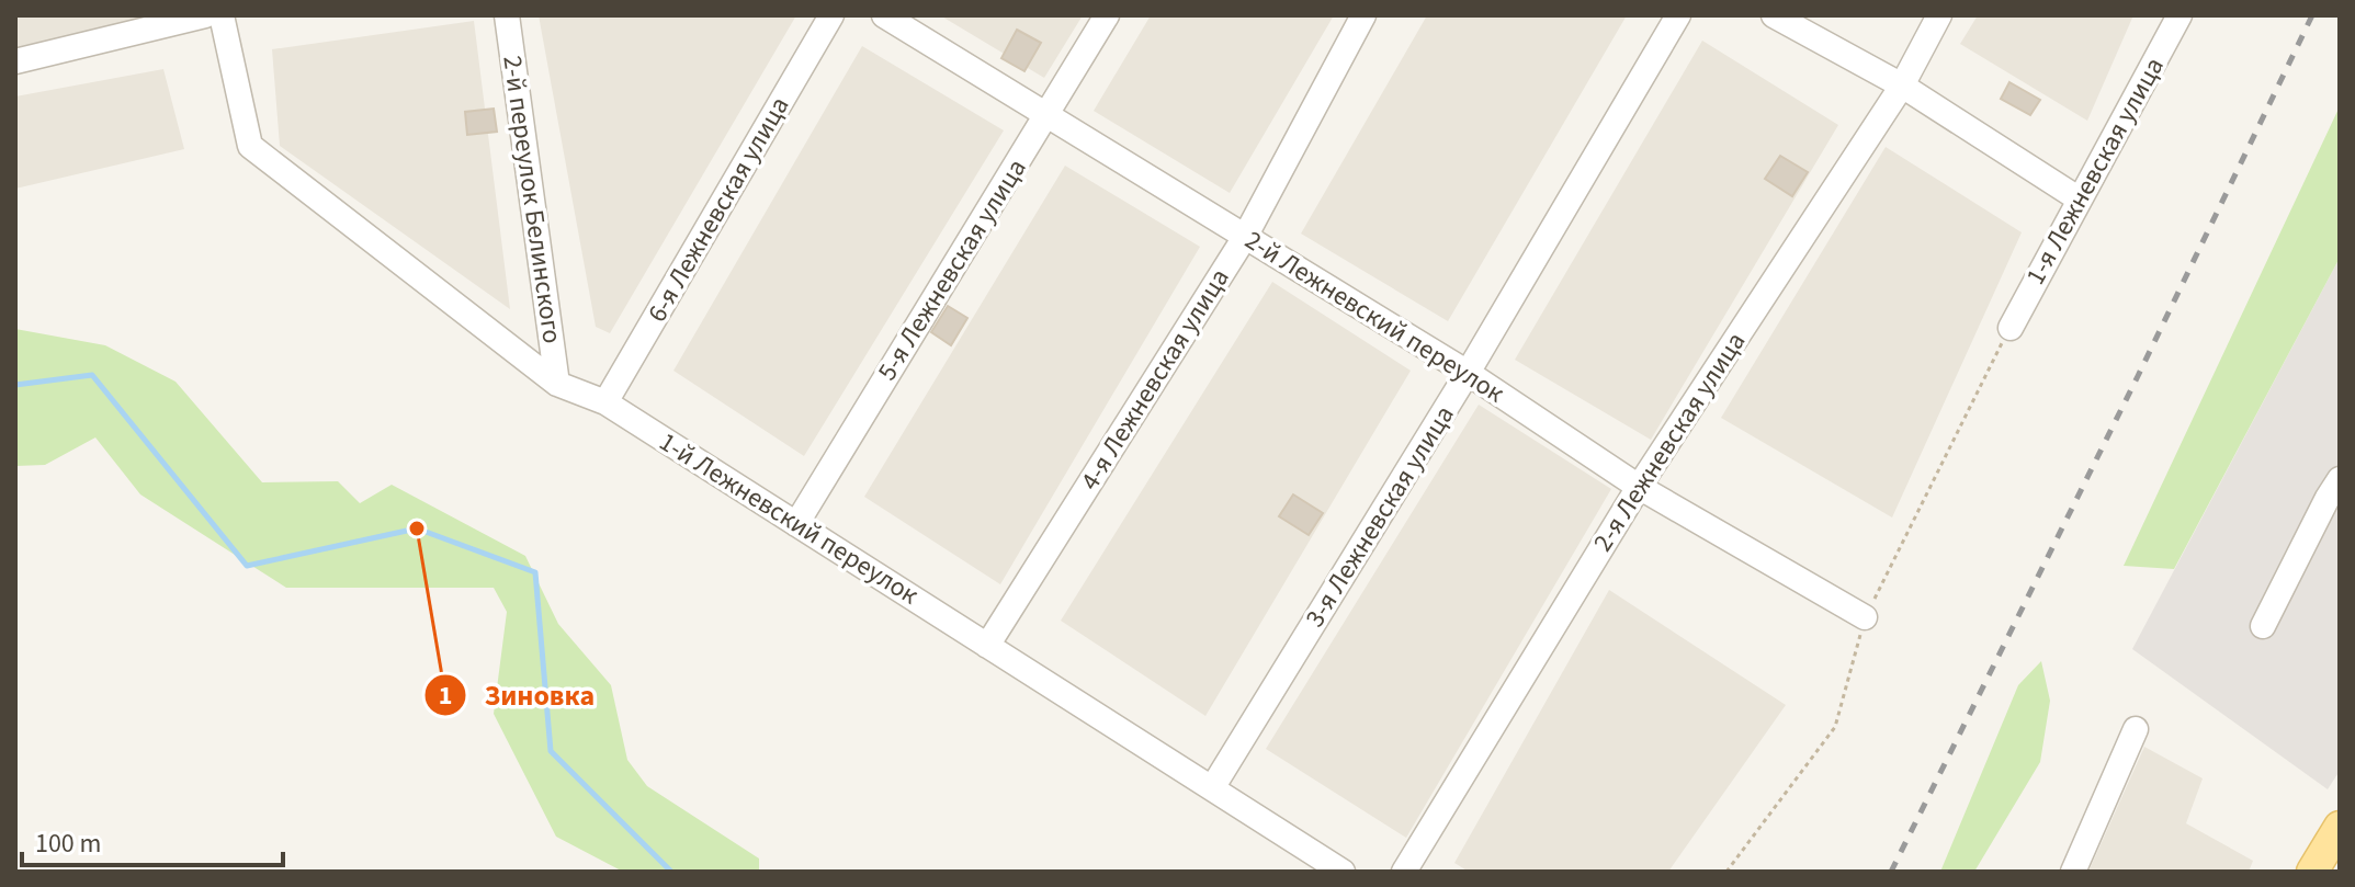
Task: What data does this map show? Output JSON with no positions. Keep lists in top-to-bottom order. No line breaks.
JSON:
{"streets":{"street":["1-я Лежневская улица","2-й переулок Белинского","6-я Лежневская улица","5-я Лежневская улица","2-й Лежневский переулок","4-я Лежневская улица","2-я Лежневская улица","3-я Лежневская улица","1-й Лежневский переулок"]},"crossings":[["2-й переулок Белинского","1-й Лежневский переулок"],["6-я Лежневская улица","1-й Лежневский переулок"],["5-я Лежневская улица","2-й Лежневский переулок"],["5-я Лежневская улица","1-й Лежневский переулок"],["2-й Лежневский переулок","4-я Лежневская улица"],["2-й Лежневский переулок","2-я Лежневская улица"],["2-й Лежневский переулок","3-я Лежневская улица"],["4-я Лежневская улица","1-й Лежневский переулок"],["3-я Лежневская улица","1-й Лежневский переулок"]],"places":["Зиновка"],"scale_bar":"100 m"}
